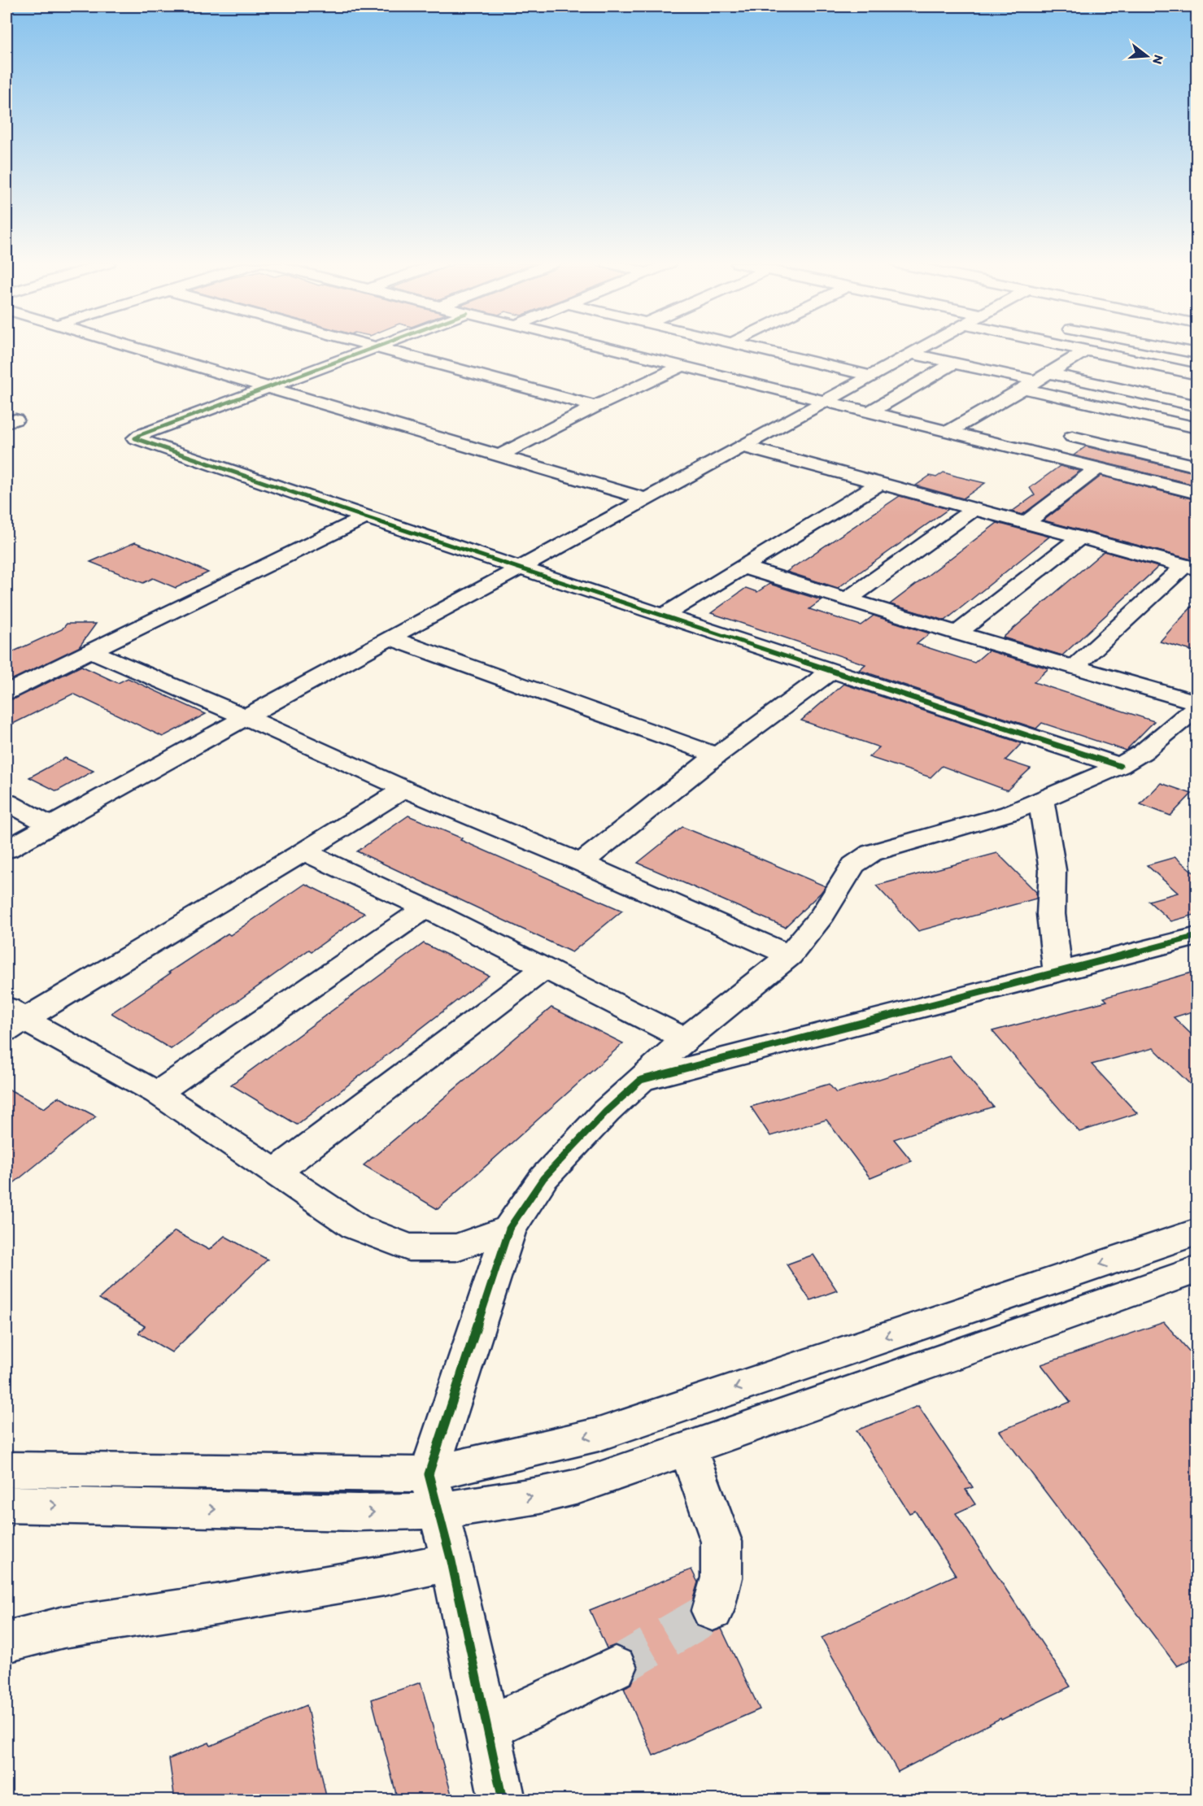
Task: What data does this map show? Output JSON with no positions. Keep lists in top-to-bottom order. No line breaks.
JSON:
{"north":"right"}
